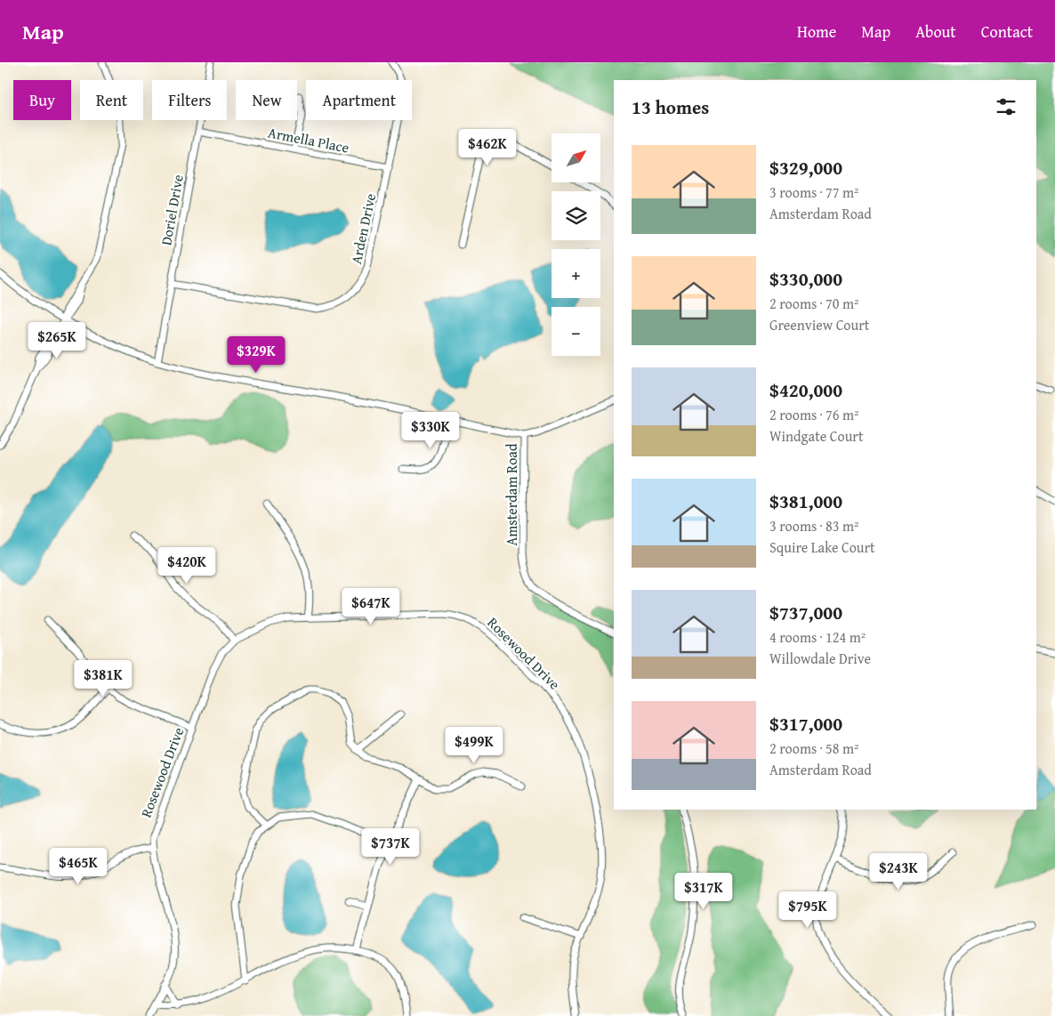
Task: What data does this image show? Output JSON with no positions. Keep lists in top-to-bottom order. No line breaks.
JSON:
{"streets":{"street":["Armella Place","Doriel Drive","Arden Drive","Amsterdam Road","Rosewood Drive"]},"crossings":[["Armella Place","Doriel Drive"],["Armella Place","Arden Drive"],["Doriel Drive","Arden Drive"],["Doriel Drive","Amsterdam Road"]],"north":"top right","page":{"header":"Map","nav":["Home","Map","About","Contact"],"chip":["Buy","Rent","Filters","New","Apartment"],"heading":"13 homes","price":["$462K","$265K","$329K","$330K","$420K","$647K","$381K","$499K","$737K","$465K","$243K","$317K","$795K"],"map_buttons":["+","−"],"list":[{"name":"$329,000","note":"3 rooms · 77 m² · Amsterdam Road"},{"name":"$330,000","note":"2 rooms · 70 m² · Greenview Court"},{"name":"$420,000","note":"2 rooms · 76 m² · Windgate Court"},{"name":"$381,000","note":"3 rooms · 83 m² · Squire Lake Court"},{"name":"$737,000","note":"4 rooms · 124 m² · Willowdale Drive"},{"name":"$317,000","note":"2 rooms · 58 m² · Amsterdam Road"}]}}
